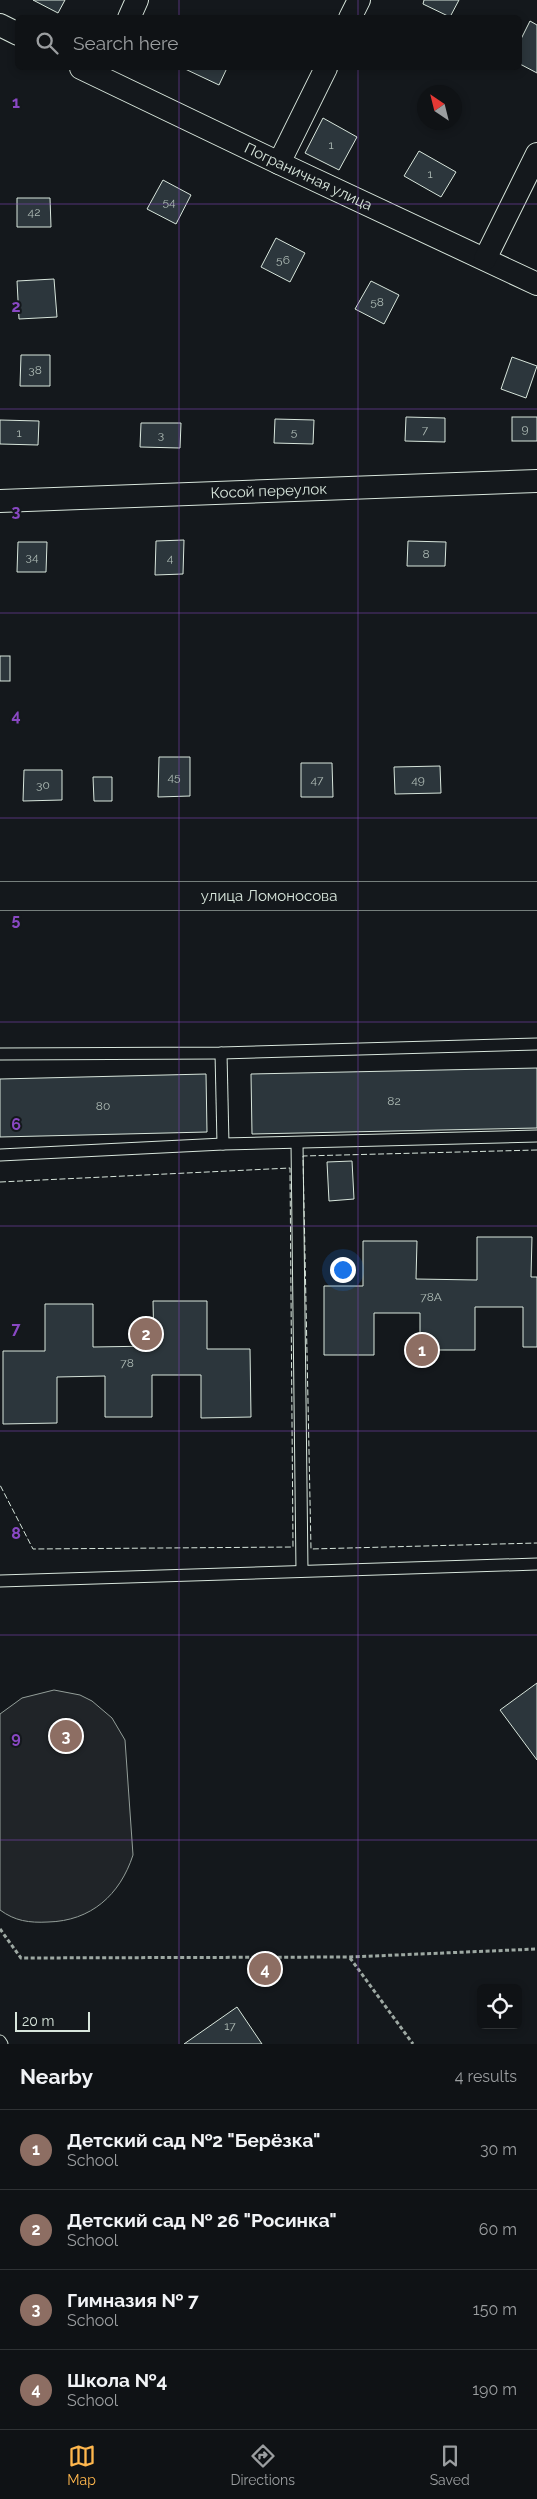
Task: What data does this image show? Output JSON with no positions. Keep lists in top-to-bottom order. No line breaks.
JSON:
{"streets":{"main road":["улица Ломоносова"],"street":["Пограничная улица","Косой переулок"]},"house_numbers":["1","1","54","42","56","58","38","9","7","5","1","3","8","34","4","45","47","49","30","82","80","78А","78","17"],"scale_bar":"20 m","north":"top left","page":{"search":"Search here","pins":["2","1","3","4"],"scale":"20 m","heading":["Nearby","4 results"],"list":[{"mark":"1","name":"Детский сад №2 \"Берёзка\"","note":"School","value":"30 m"},{"mark":"2","name":"Детский сад № 26 \"Росинка\"","note":"School","value":"60 m"},{"mark":"3","name":"Гимназия № 7","note":"School","value":"150 m"},{"mark":"4","name":"Школа №4","note":"School","value":"190 m"}],"nav":["Map","Directions","Saved"]},"grid":{"rows":["1","2","3","4","5","6","7","8","9"]}}
